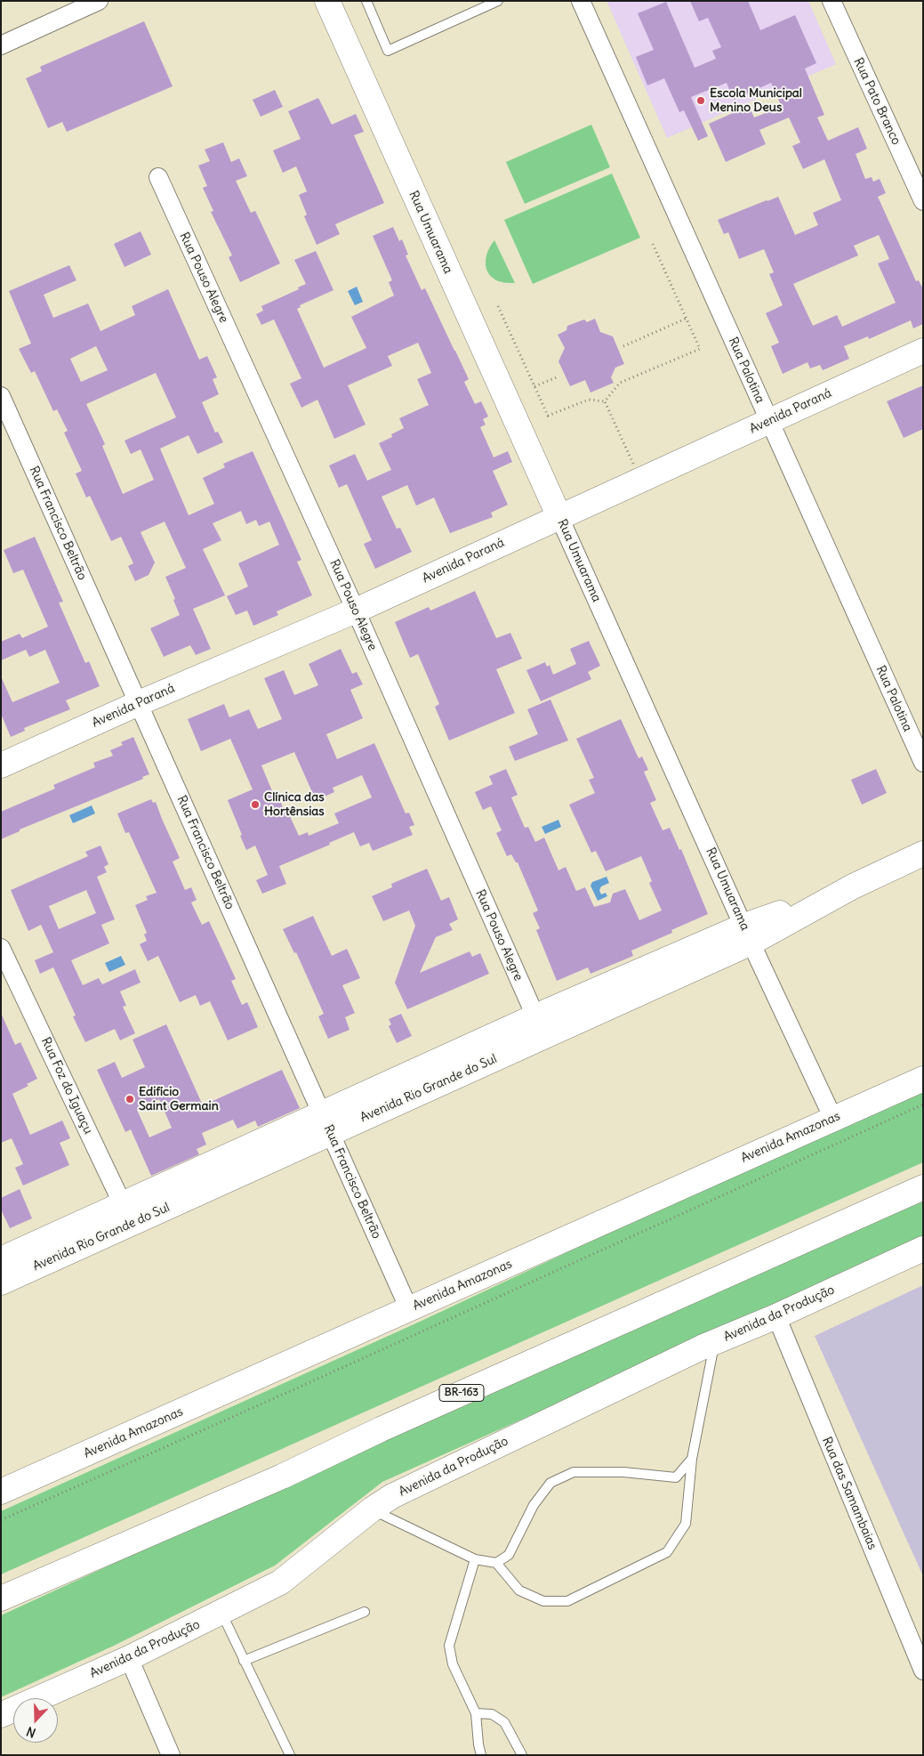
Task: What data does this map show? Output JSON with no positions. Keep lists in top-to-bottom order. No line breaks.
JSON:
{"streets":{"main road":["Rua Umuarama","Avenida Paraná","Avenida Rio Grande do Sul","Avenida Amazonas","Avenida da Produção","BR-163"],"street":["Rua Pato Branco","Rua Pouso Alegre","Rua Palotina","Rua Francisco Beltrão","Rua Foz do Iguaçu","Rua das Samambaias"]},"crossings":[["Rua Umuarama","Avenida Paraná"],["Rua Umuarama","Avenida Rio Grande do Sul"],["Rua Umuarama","Avenida Amazonas"],["Rua Pouso Alegre","Avenida Paraná"],["Rua Pouso Alegre","Avenida Rio Grande do Sul"],["Rua Palotina","Avenida Paraná"],["Avenida Paraná","Rua Francisco Beltrão"],["Rua Francisco Beltrão","Avenida Rio Grande do Sul"],["Rua Francisco Beltrão","Avenida Amazonas"],["Rua Foz do Iguaçu","Avenida Rio Grande do Sul"],["Avenida da Produção","Rua das Samambaias"]],"places":["Escola Municipal Menino Deus","Clínica das Hortênsias","Edifício Saint Germain"],"north":"bottom"}
